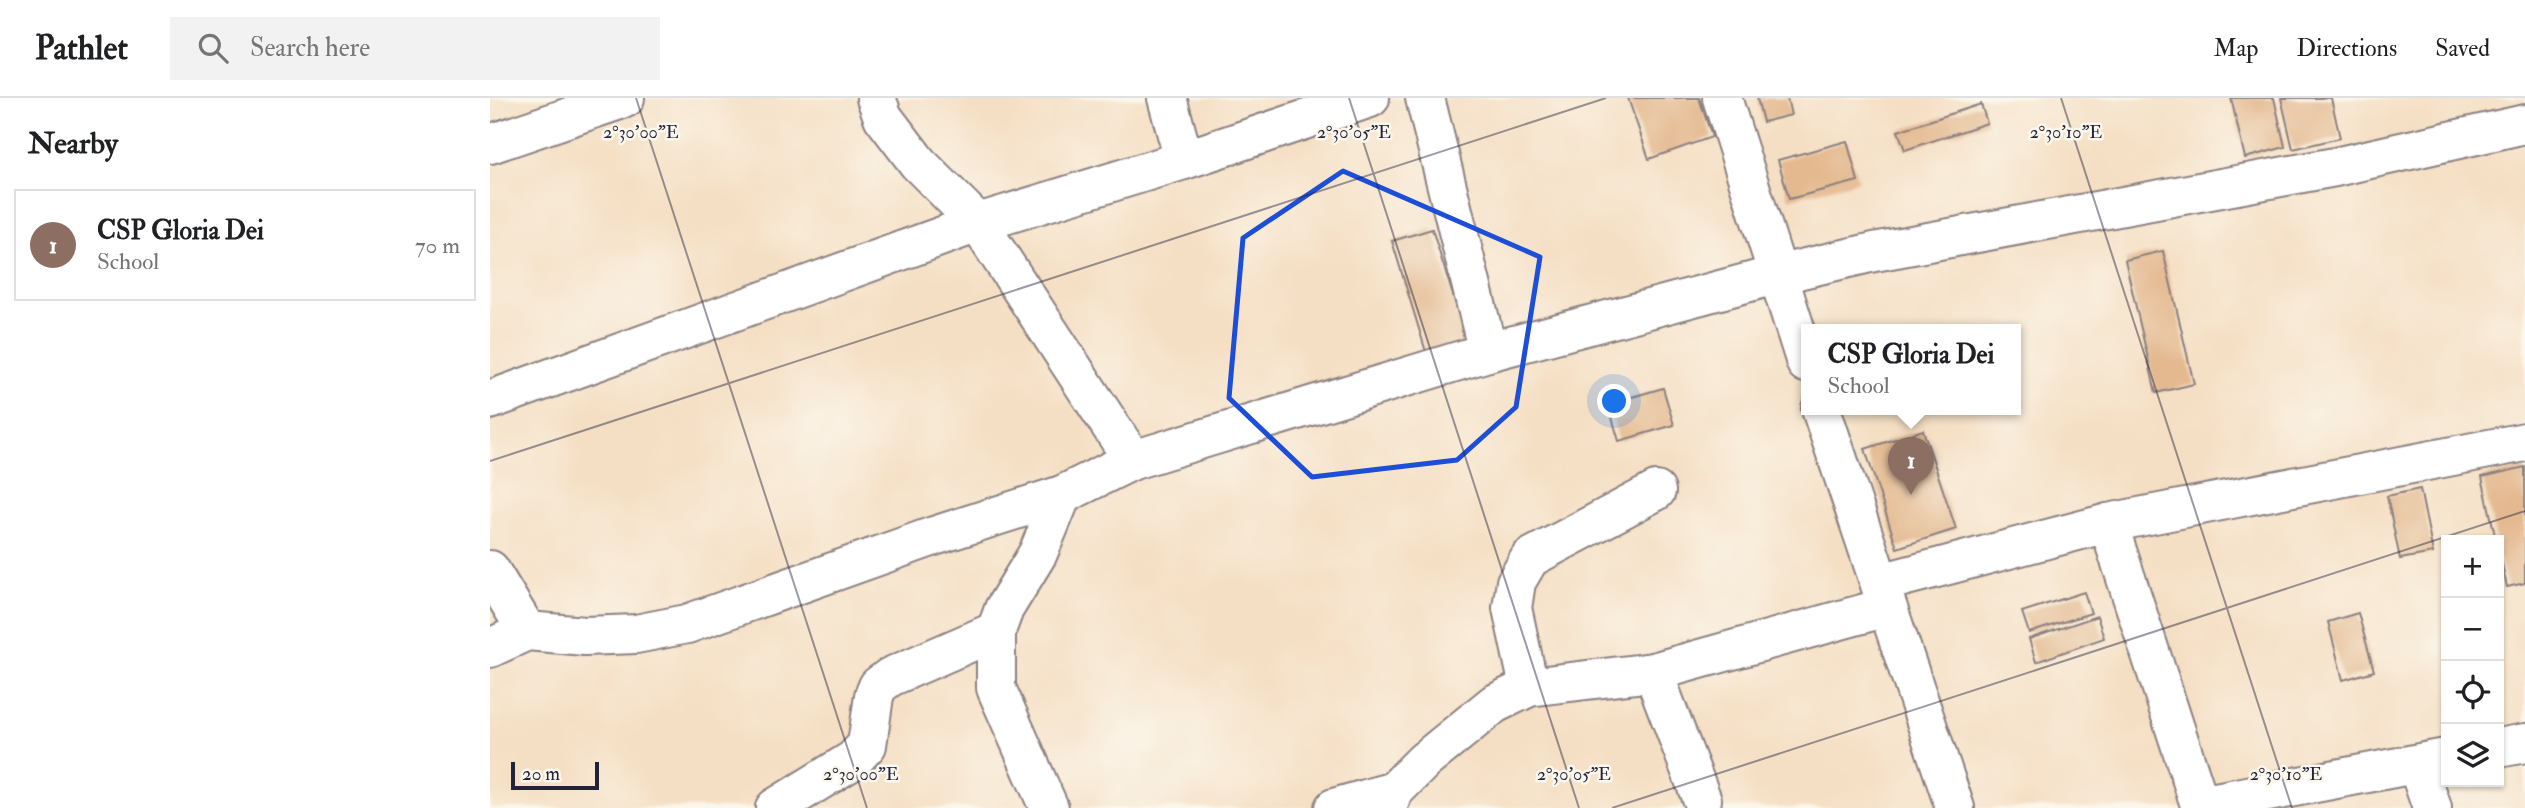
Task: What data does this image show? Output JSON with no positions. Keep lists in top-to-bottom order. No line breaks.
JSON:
{"scale_bar":"20 m","page":{"header":"Pathlet","search":"Search here","nav":["Map","Directions","Saved"],"heading":"Nearby","list":[{"mark":"1","name":"CSP Gloria Dei","note":"School","value":"70 m"}],"popup":["CSP Gloria Dei","School"],"pins":"1","map_buttons":["+","−"],"scale":"20 m"},"coordinates":["2°30'00\"E","2°30'05\"E","2°30'10\"E"]}
